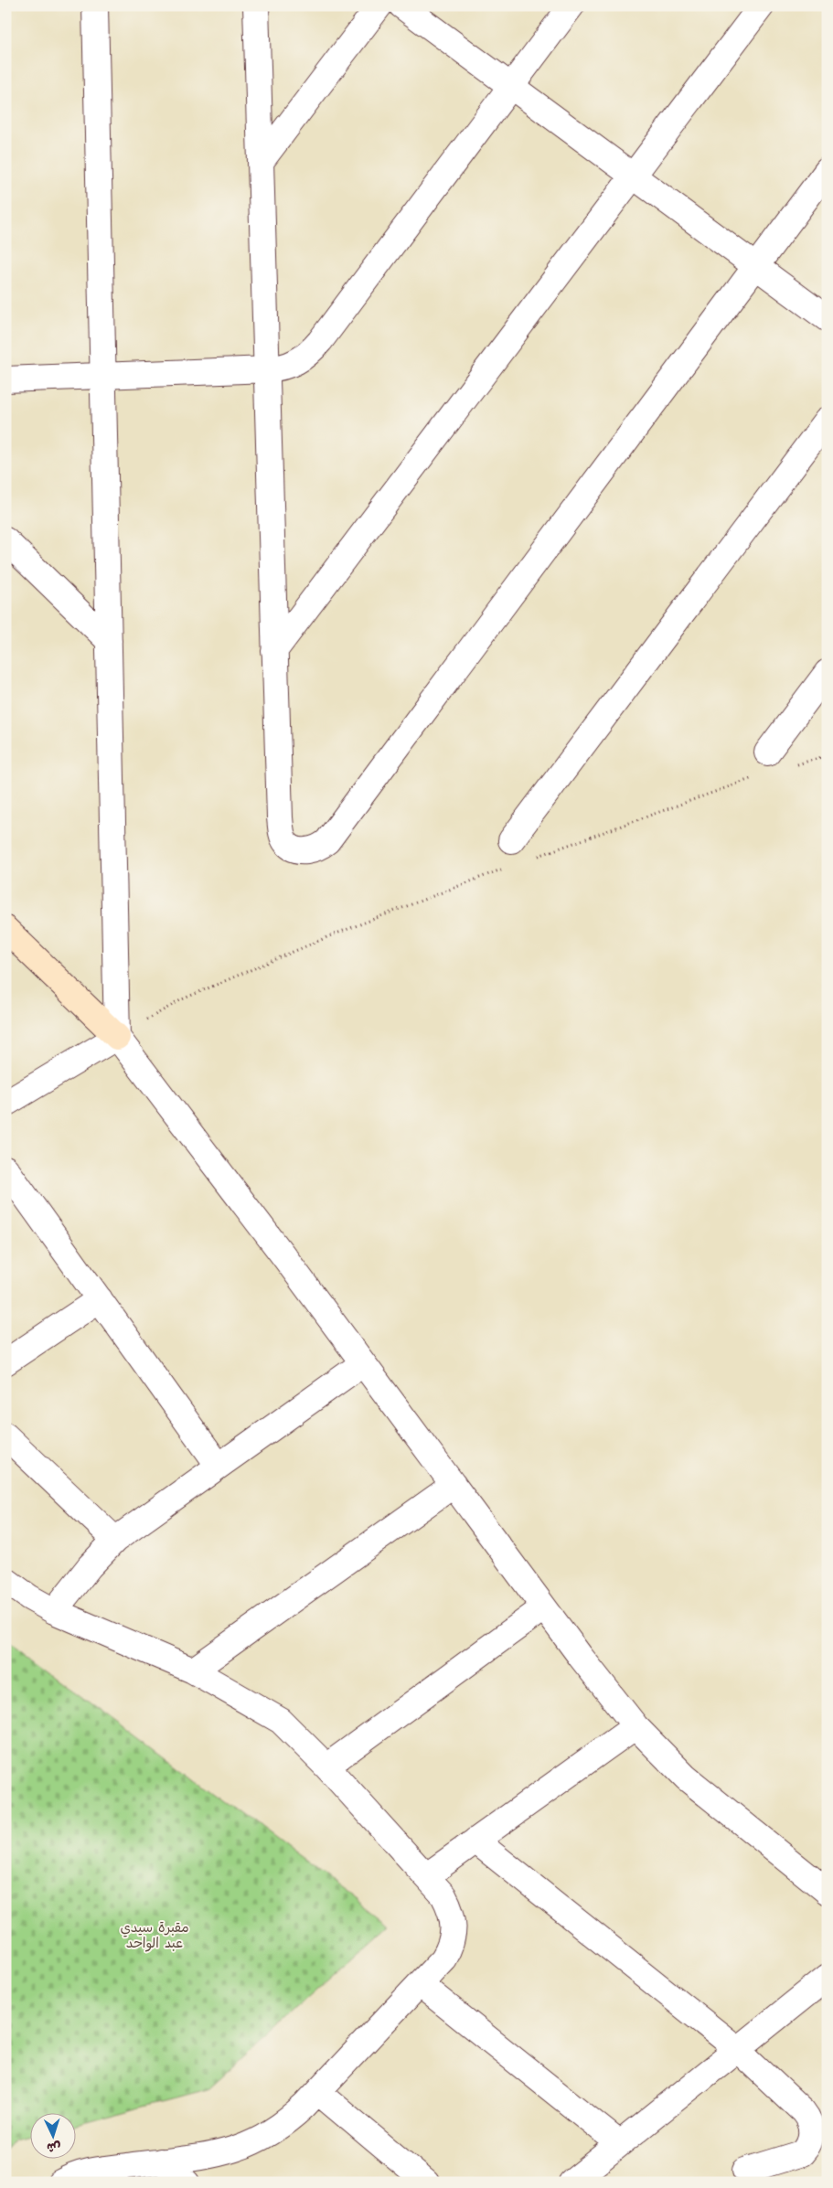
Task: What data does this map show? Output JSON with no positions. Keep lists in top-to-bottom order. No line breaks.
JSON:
{"parks":["مقبرة سيدي عبد الواحد"],"north":"bottom"}
